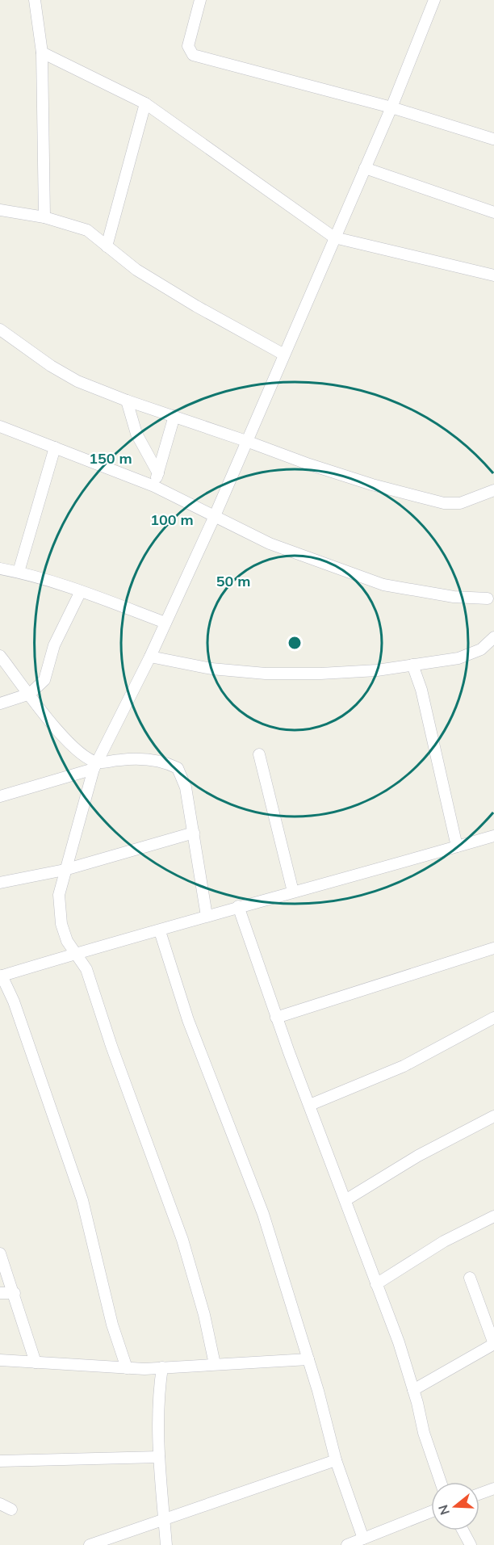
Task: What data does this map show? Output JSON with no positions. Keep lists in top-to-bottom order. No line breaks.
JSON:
{"north":"left","rings":["150 m","100 m","50 m"]}
